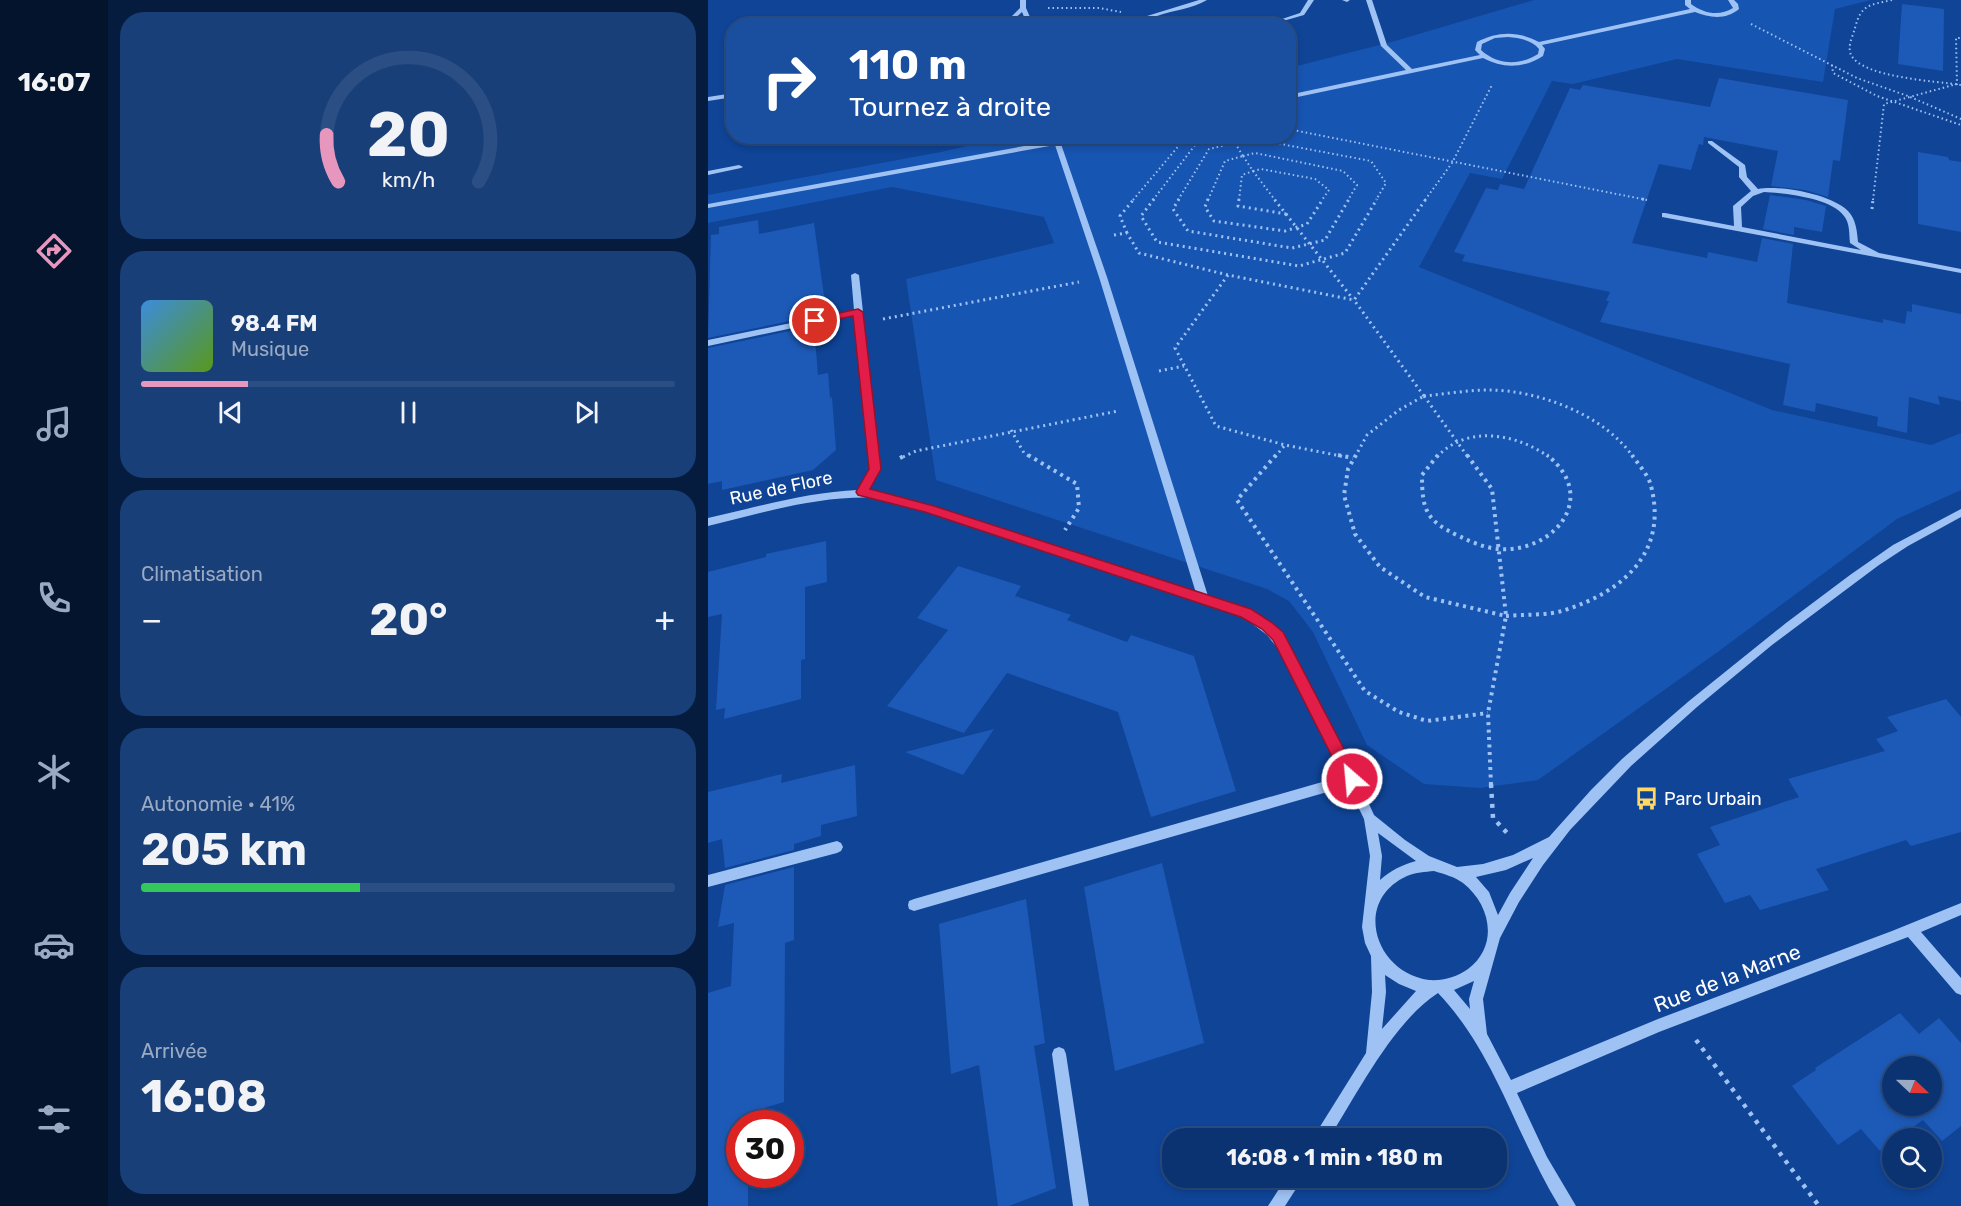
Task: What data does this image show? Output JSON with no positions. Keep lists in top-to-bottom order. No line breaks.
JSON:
{"streets":{"street":["Rue de Flore","Rue de la Marne"]},"places":{"bus stop":["Parc Urbain"]},"north":"right","page":{"tabs":"16:07","turn":["110 m","Tournez à droite"],"song":["98.4 FM","Musique"],"tile":["Climatisation",["Autonomie · 41%","205 km"],["Arrivée","16:08"]],"heat":["−","20°","+"],"limit":"30","trip":"16:08 · 1 min · 180 m","gauge":["20","km/h"]}}
